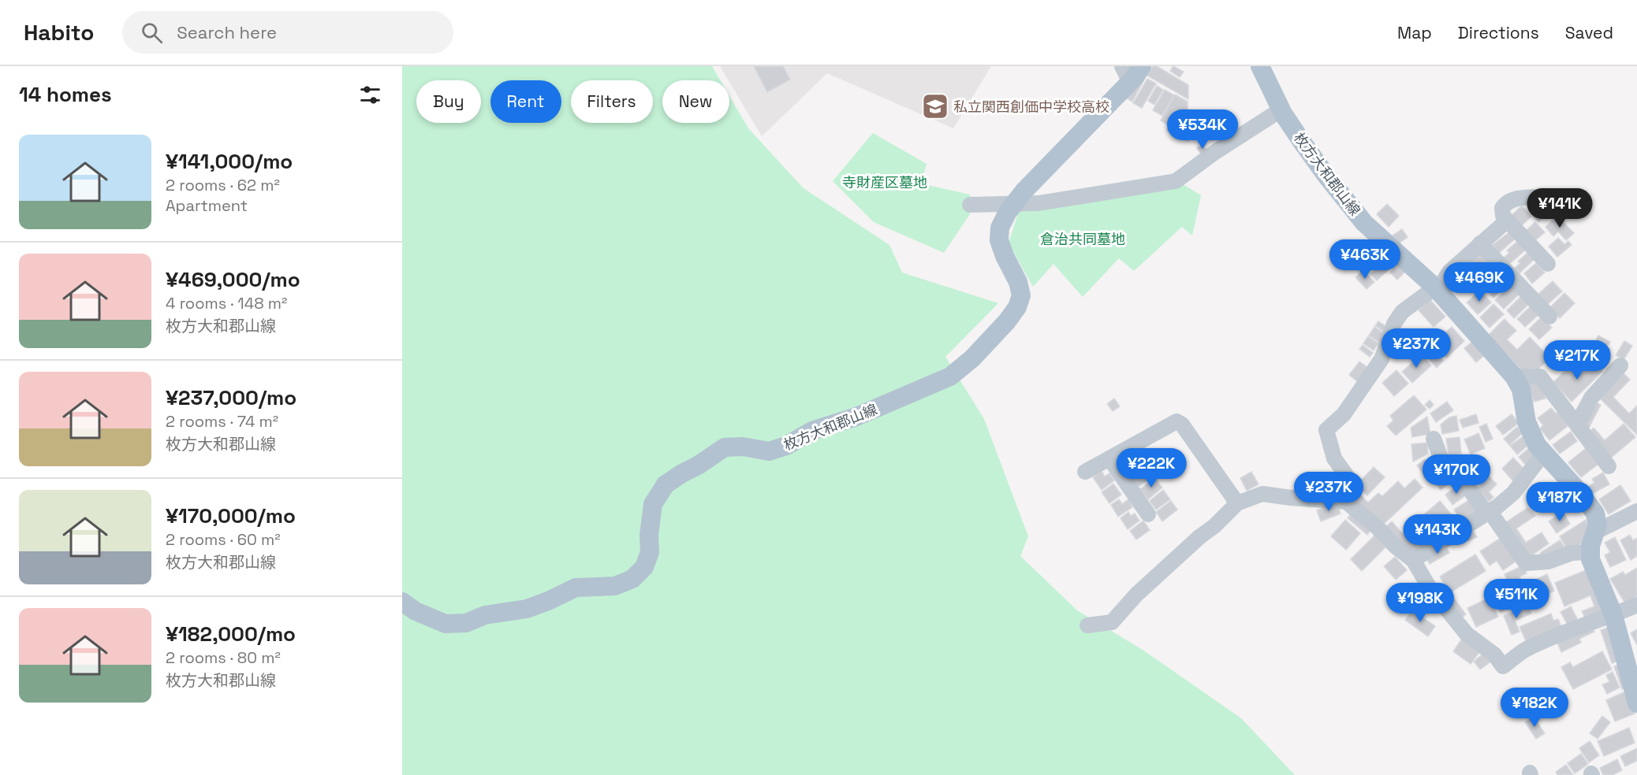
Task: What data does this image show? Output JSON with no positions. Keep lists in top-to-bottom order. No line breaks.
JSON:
{"streets":{"main road":["枚方大和郡山線"]},"parks":["寺財産区墓地","倉治共同墓地"],"places":{"school or university":["私立関西創価中学校高校"]},"page":{"header":"Habito","search":"Search here","nav":["Map","Directions","Saved"],"heading":"14 homes","chip":["Buy","Rent","Filters","New"],"price":["¥534K","¥141K","¥463K","¥469K","¥237K","¥217K","¥222K","¥170K","¥237K","¥187K","¥143K","¥511K","¥198K","¥182K"],"list":[{"name":"¥141,000/mo","note":"2 rooms · 62 m² · Apartment"},{"name":"¥469,000/mo","note":"4 rooms · 148 m² · 枚方大和郡山線"},{"name":"¥237,000/mo","note":"2 rooms · 74 m² · 枚方大和郡山線"},{"name":"¥170,000/mo","note":"2 rooms · 60 m² · 枚方大和郡山線"},{"name":"¥182,000/mo","note":"2 rooms · 80 m² · 枚方大和郡山線"}]}}
